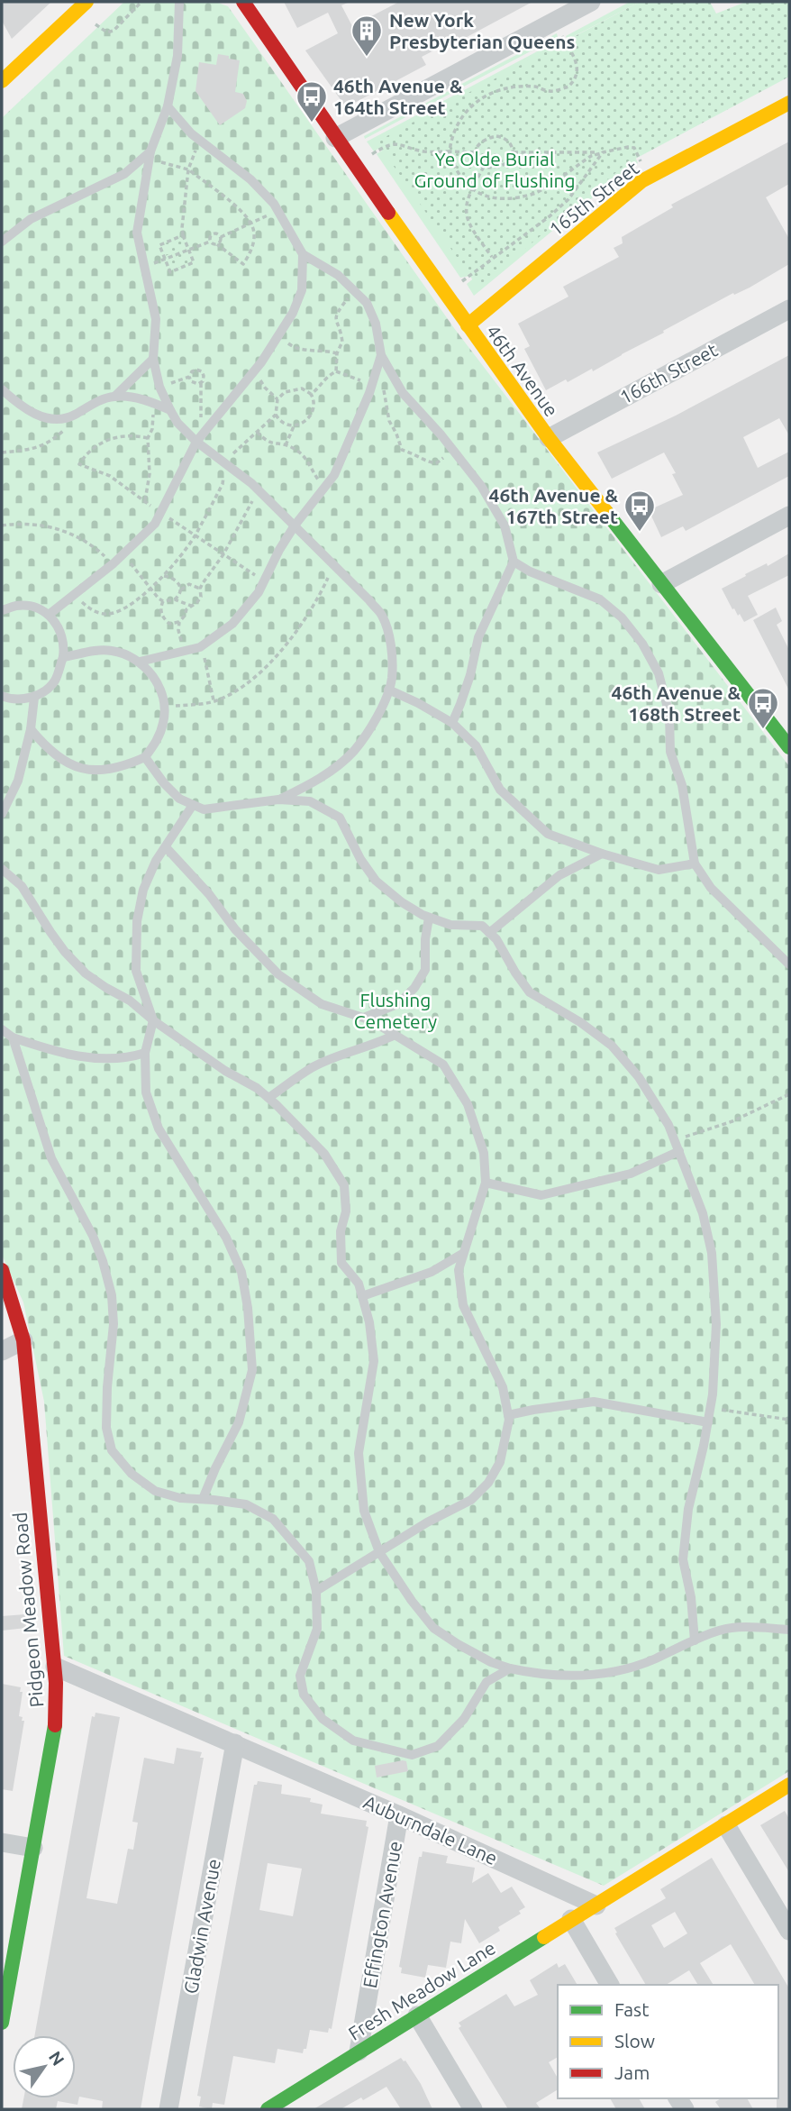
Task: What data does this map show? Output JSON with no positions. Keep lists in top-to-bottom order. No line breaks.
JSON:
{"streets":{"street":["165th Street","46th Avenue","166th Street","Pidgeon Meadow Road","Auburndale Lane","Effington Avenue","Gladwin Avenue","Fresh Meadow Lane"]},"crossings":[["165th Street","46th Avenue"],["46th Avenue","166th Street"],["Pidgeon Meadow Road","Auburndale Lane"],["Auburndale Lane","Effington Avenue"],["Auburndale Lane","Gladwin Avenue"],["Auburndale Lane","Fresh Meadow Lane"],["Effington Avenue","Fresh Meadow Lane"]],"parks":["Ye Olde Burial Ground of Flushing","Flushing Cemetery"],"places":{"building":["New York Presbyterian Queens"],"bus stop":["46th Avenue & 164th Street","46th Avenue & 167th Street","46th Avenue & 168th Street"]},"legend":["Fast","Slow","Jam"],"north":"top right"}
